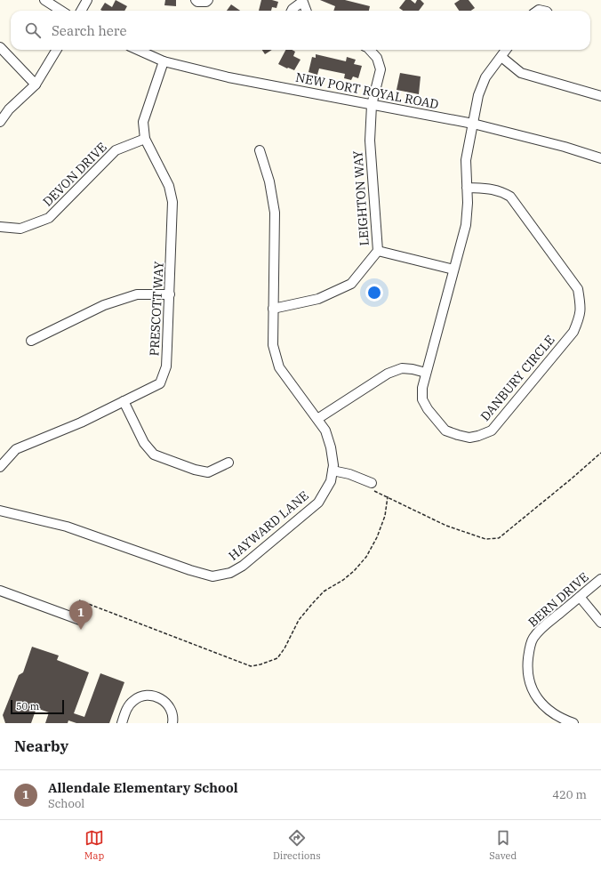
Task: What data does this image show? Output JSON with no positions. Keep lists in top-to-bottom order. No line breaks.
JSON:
{"streets":{"street":["NEW PORT ROYAL ROAD","DEVON DRIVE","LEIGHTON WAY","PRESCOTT WAY","DANBURY CIRCLE","HAYWARD LANE","BERN DRIVE"]},"crossings":[["NEW PORT ROYAL ROAD","LEIGHTON WAY"],["NEW PORT ROYAL ROAD","PRESCOTT WAY"],["NEW PORT ROYAL ROAD","DANBURY CIRCLE"],["DEVON DRIVE","PRESCOTT WAY"],["LEIGHTON WAY","HAYWARD LANE"]],"scale_bar":"50 m","page":{"search":"Search here","pins":"1","scale":"50 m","heading":"Nearby","list":[{"mark":"1","name":"Allendale Elementary School","note":"School","value":"420 m"}],"nav":["Map","Directions","Saved"]}}
